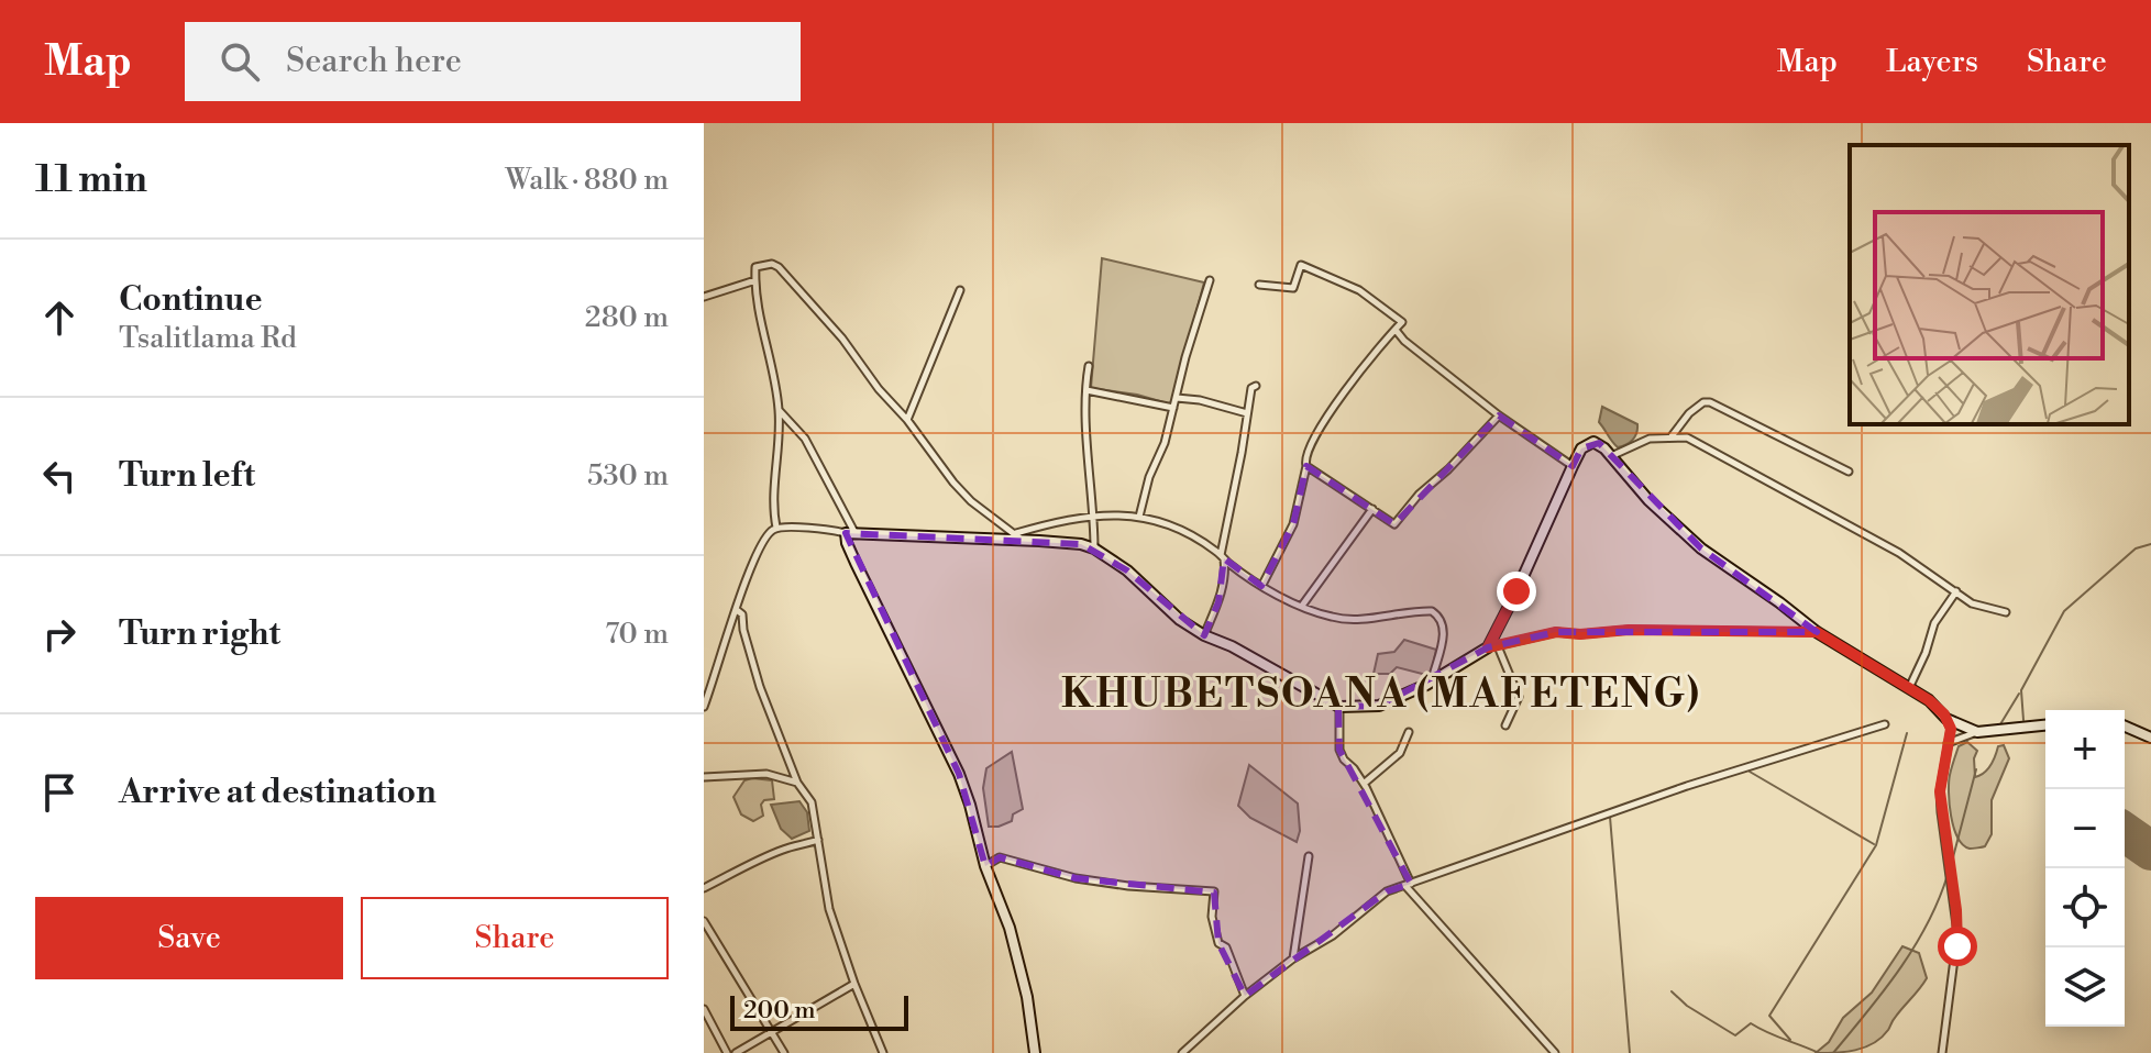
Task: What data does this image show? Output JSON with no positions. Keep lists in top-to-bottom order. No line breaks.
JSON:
{"districts":["KHUBETSOANA (MAFETENG)"],"scale_bar":"200 m","page":{"header":"Map","search":"Search here","nav":["Map","Layers","Share"],"heading":["11 min","Walk · 880 m"],"list":[["Continue","Tsalitlama Rd","280 m"],["Turn left","530 m"],["Turn right","70 m"],"Arrive at destination"],"map_buttons":["+","−"],"buttons":["Save","Share"],"scale":"200 m"}}
